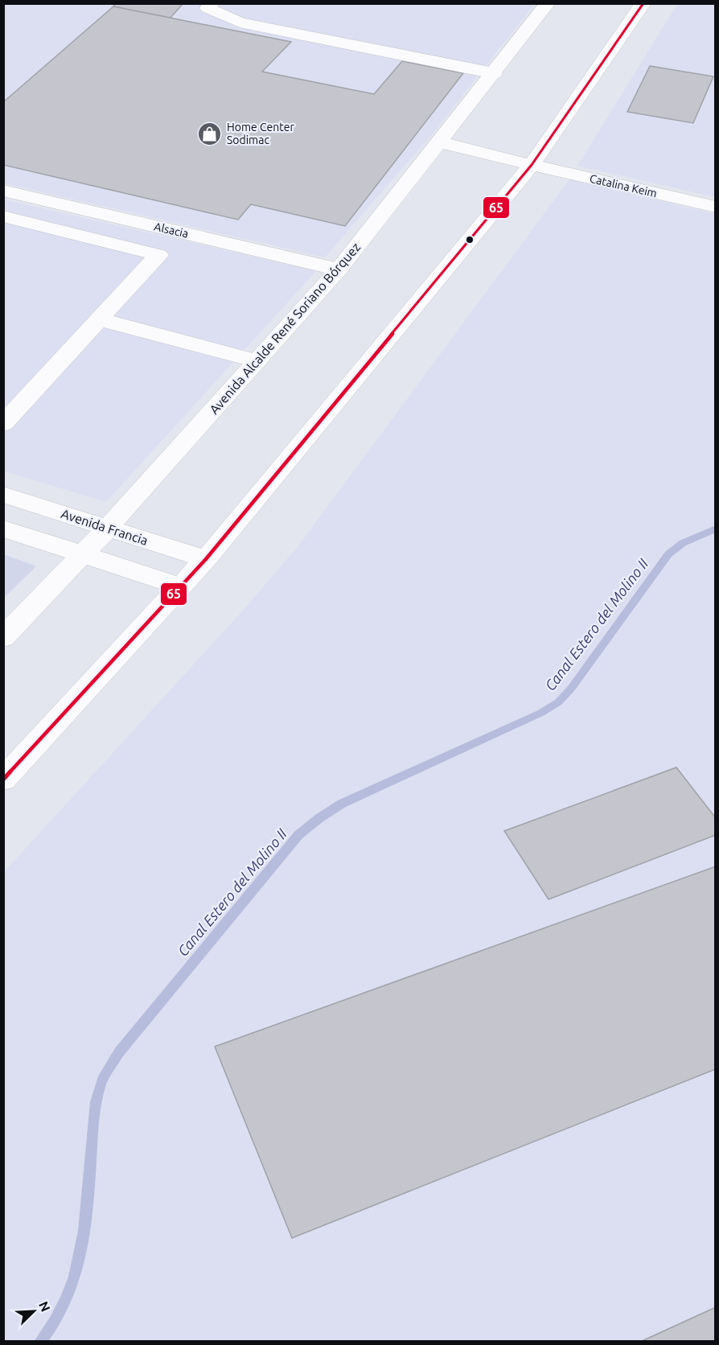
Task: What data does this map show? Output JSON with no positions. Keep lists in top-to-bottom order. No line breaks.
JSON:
{"streets":{"main road":["Catalina Keim","Alsacia","Avenida Alcalde René Soriano Bórquez","Avenida Francia"]},"crossings":[["Catalina Keim","Avenida Alcalde René Soriano Bórquez"],["Alsacia","Avenida Alcalde René Soriano Bórquez"],["Avenida Alcalde René Soriano Bórquez","Avenida Francia"]],"water":["Canal Estero del Molino II"],"places":{"shop":["Home Center Sodimac"]},"lines":["transit line 65"],"north":"top right"}
